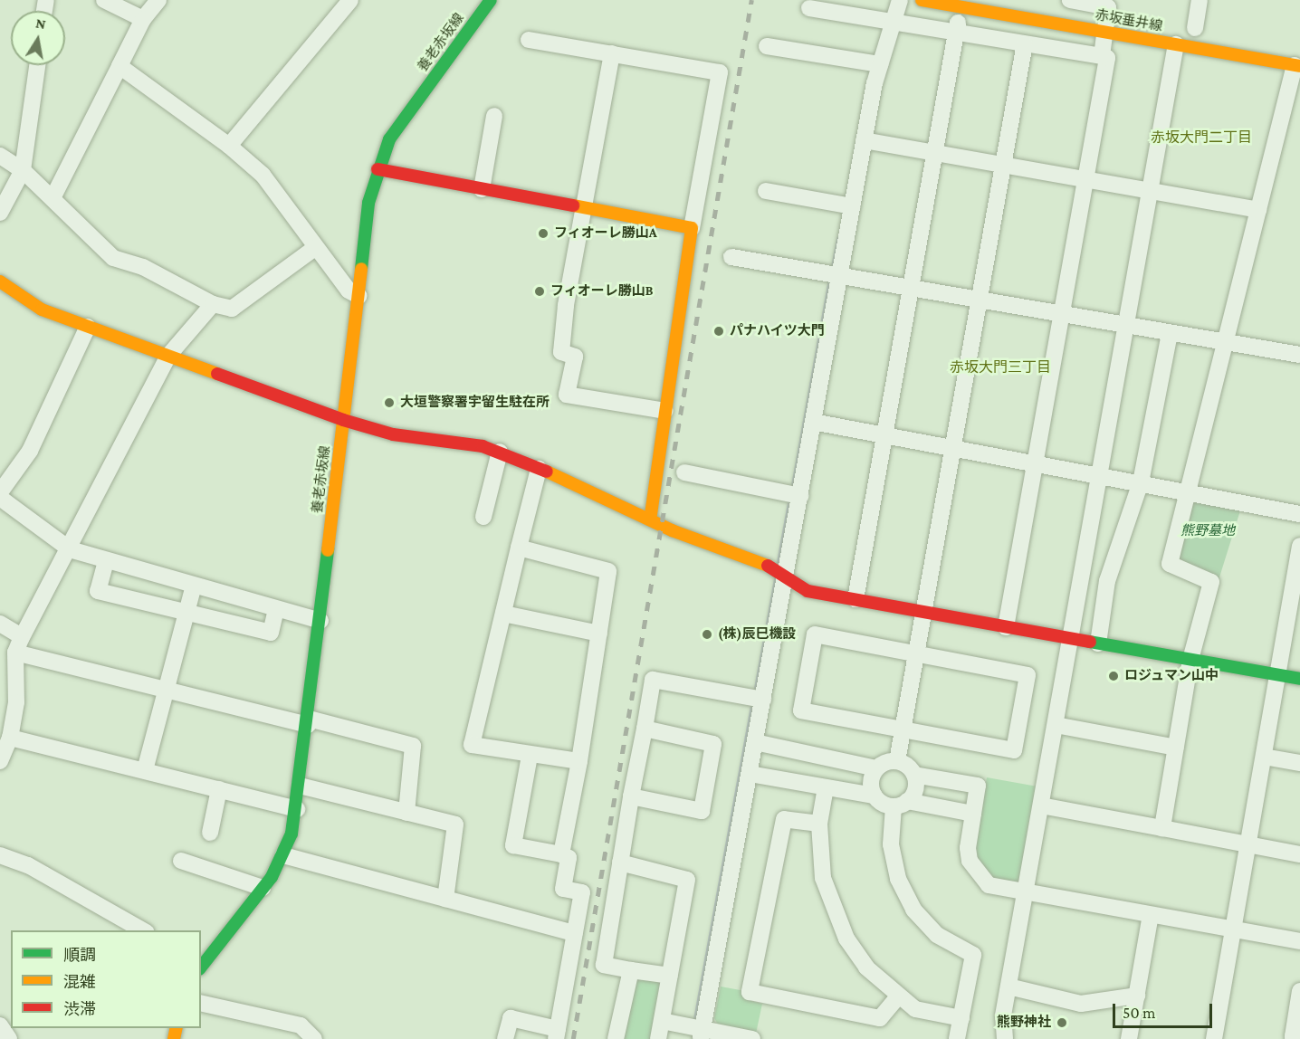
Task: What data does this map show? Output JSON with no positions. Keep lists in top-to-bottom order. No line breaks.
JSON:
{"streets":{"street":["赤坂垂井線","養老赤坂線"]},"districts":["赤坂大門二丁目","赤坂大門三丁目"],"parks":["熊野墓地"],"places":["フィオーレ勝山A","フィオーレ勝山B","パナハイツ大門","大垣警察署宇留生駐在所","(株)辰巳機設","ロジュマン山中","熊野神社"],"legend":["順調","混雑","渋滞"],"scale_bar":"50 m","north":"top"}
